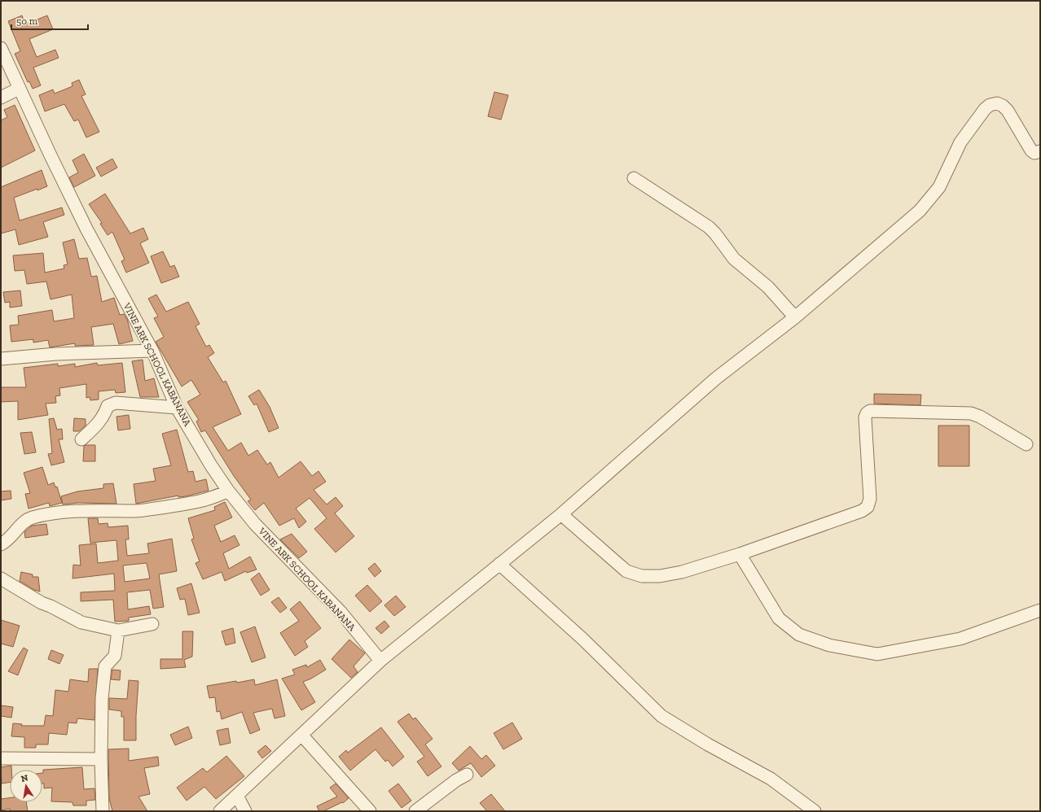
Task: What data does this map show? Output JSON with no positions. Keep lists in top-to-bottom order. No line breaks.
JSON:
{"streets":{"street":["VINE ARK SCHOOL KABANANA"]},"scale_bar":"50 m","north":"top"}
